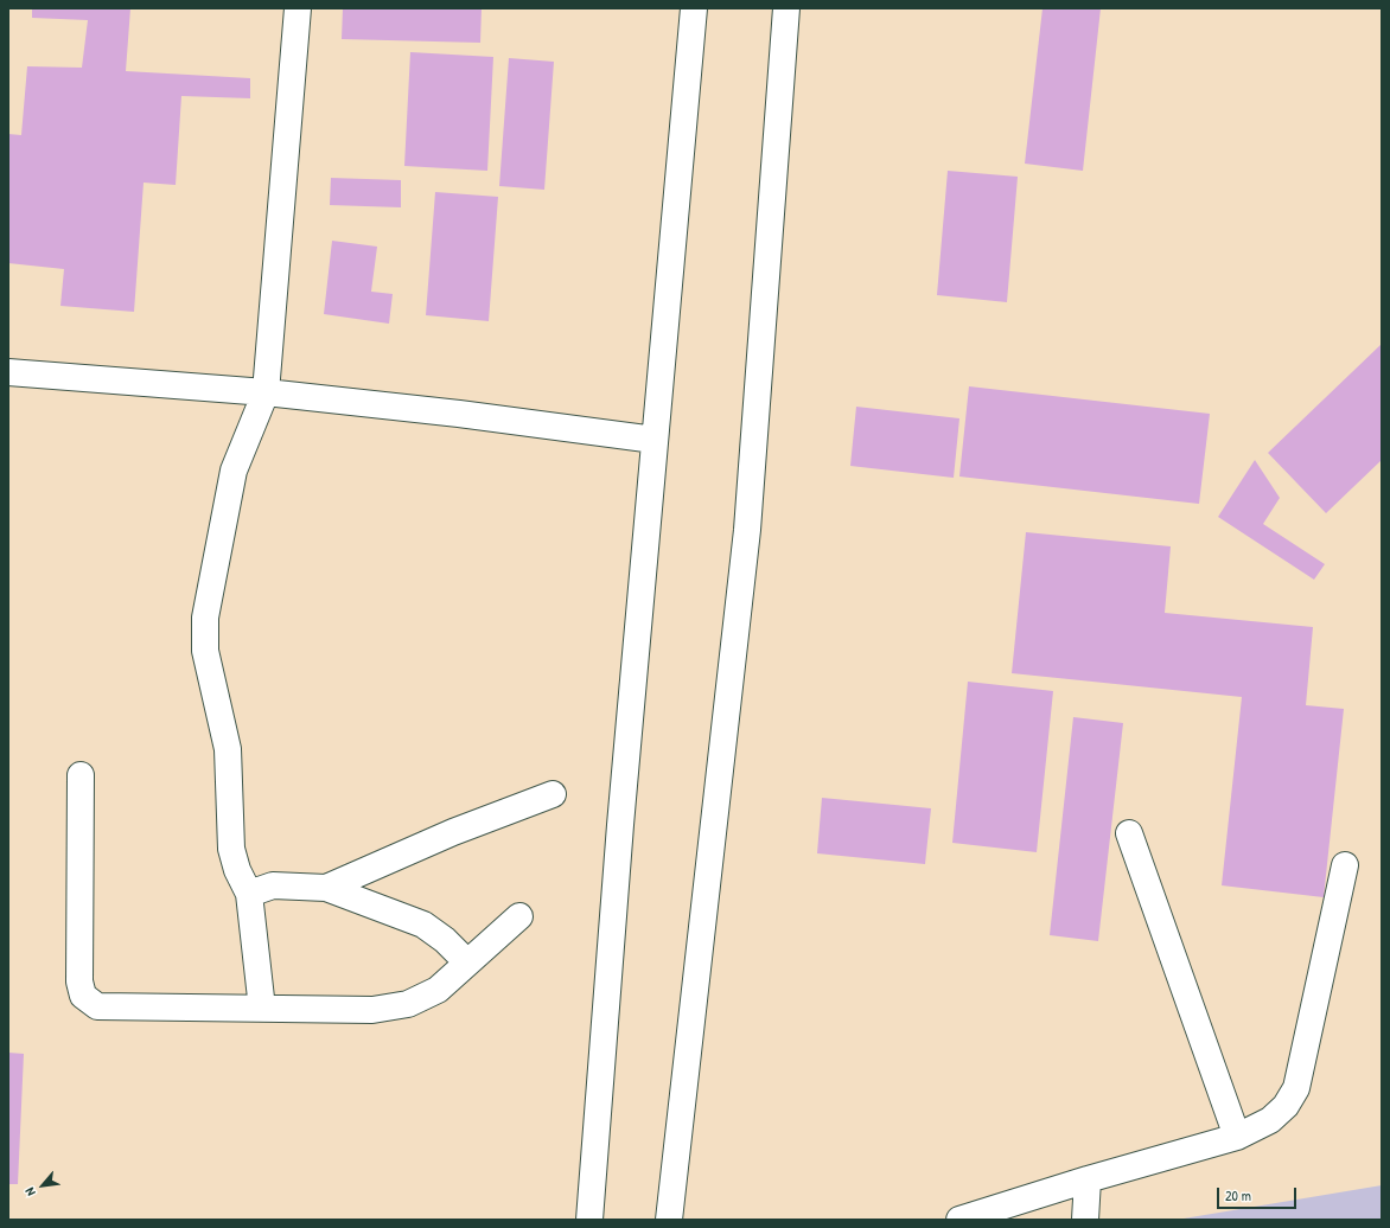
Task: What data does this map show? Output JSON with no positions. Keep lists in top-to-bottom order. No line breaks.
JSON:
{"scale_bar":"20 m","north":"bottom left"}
